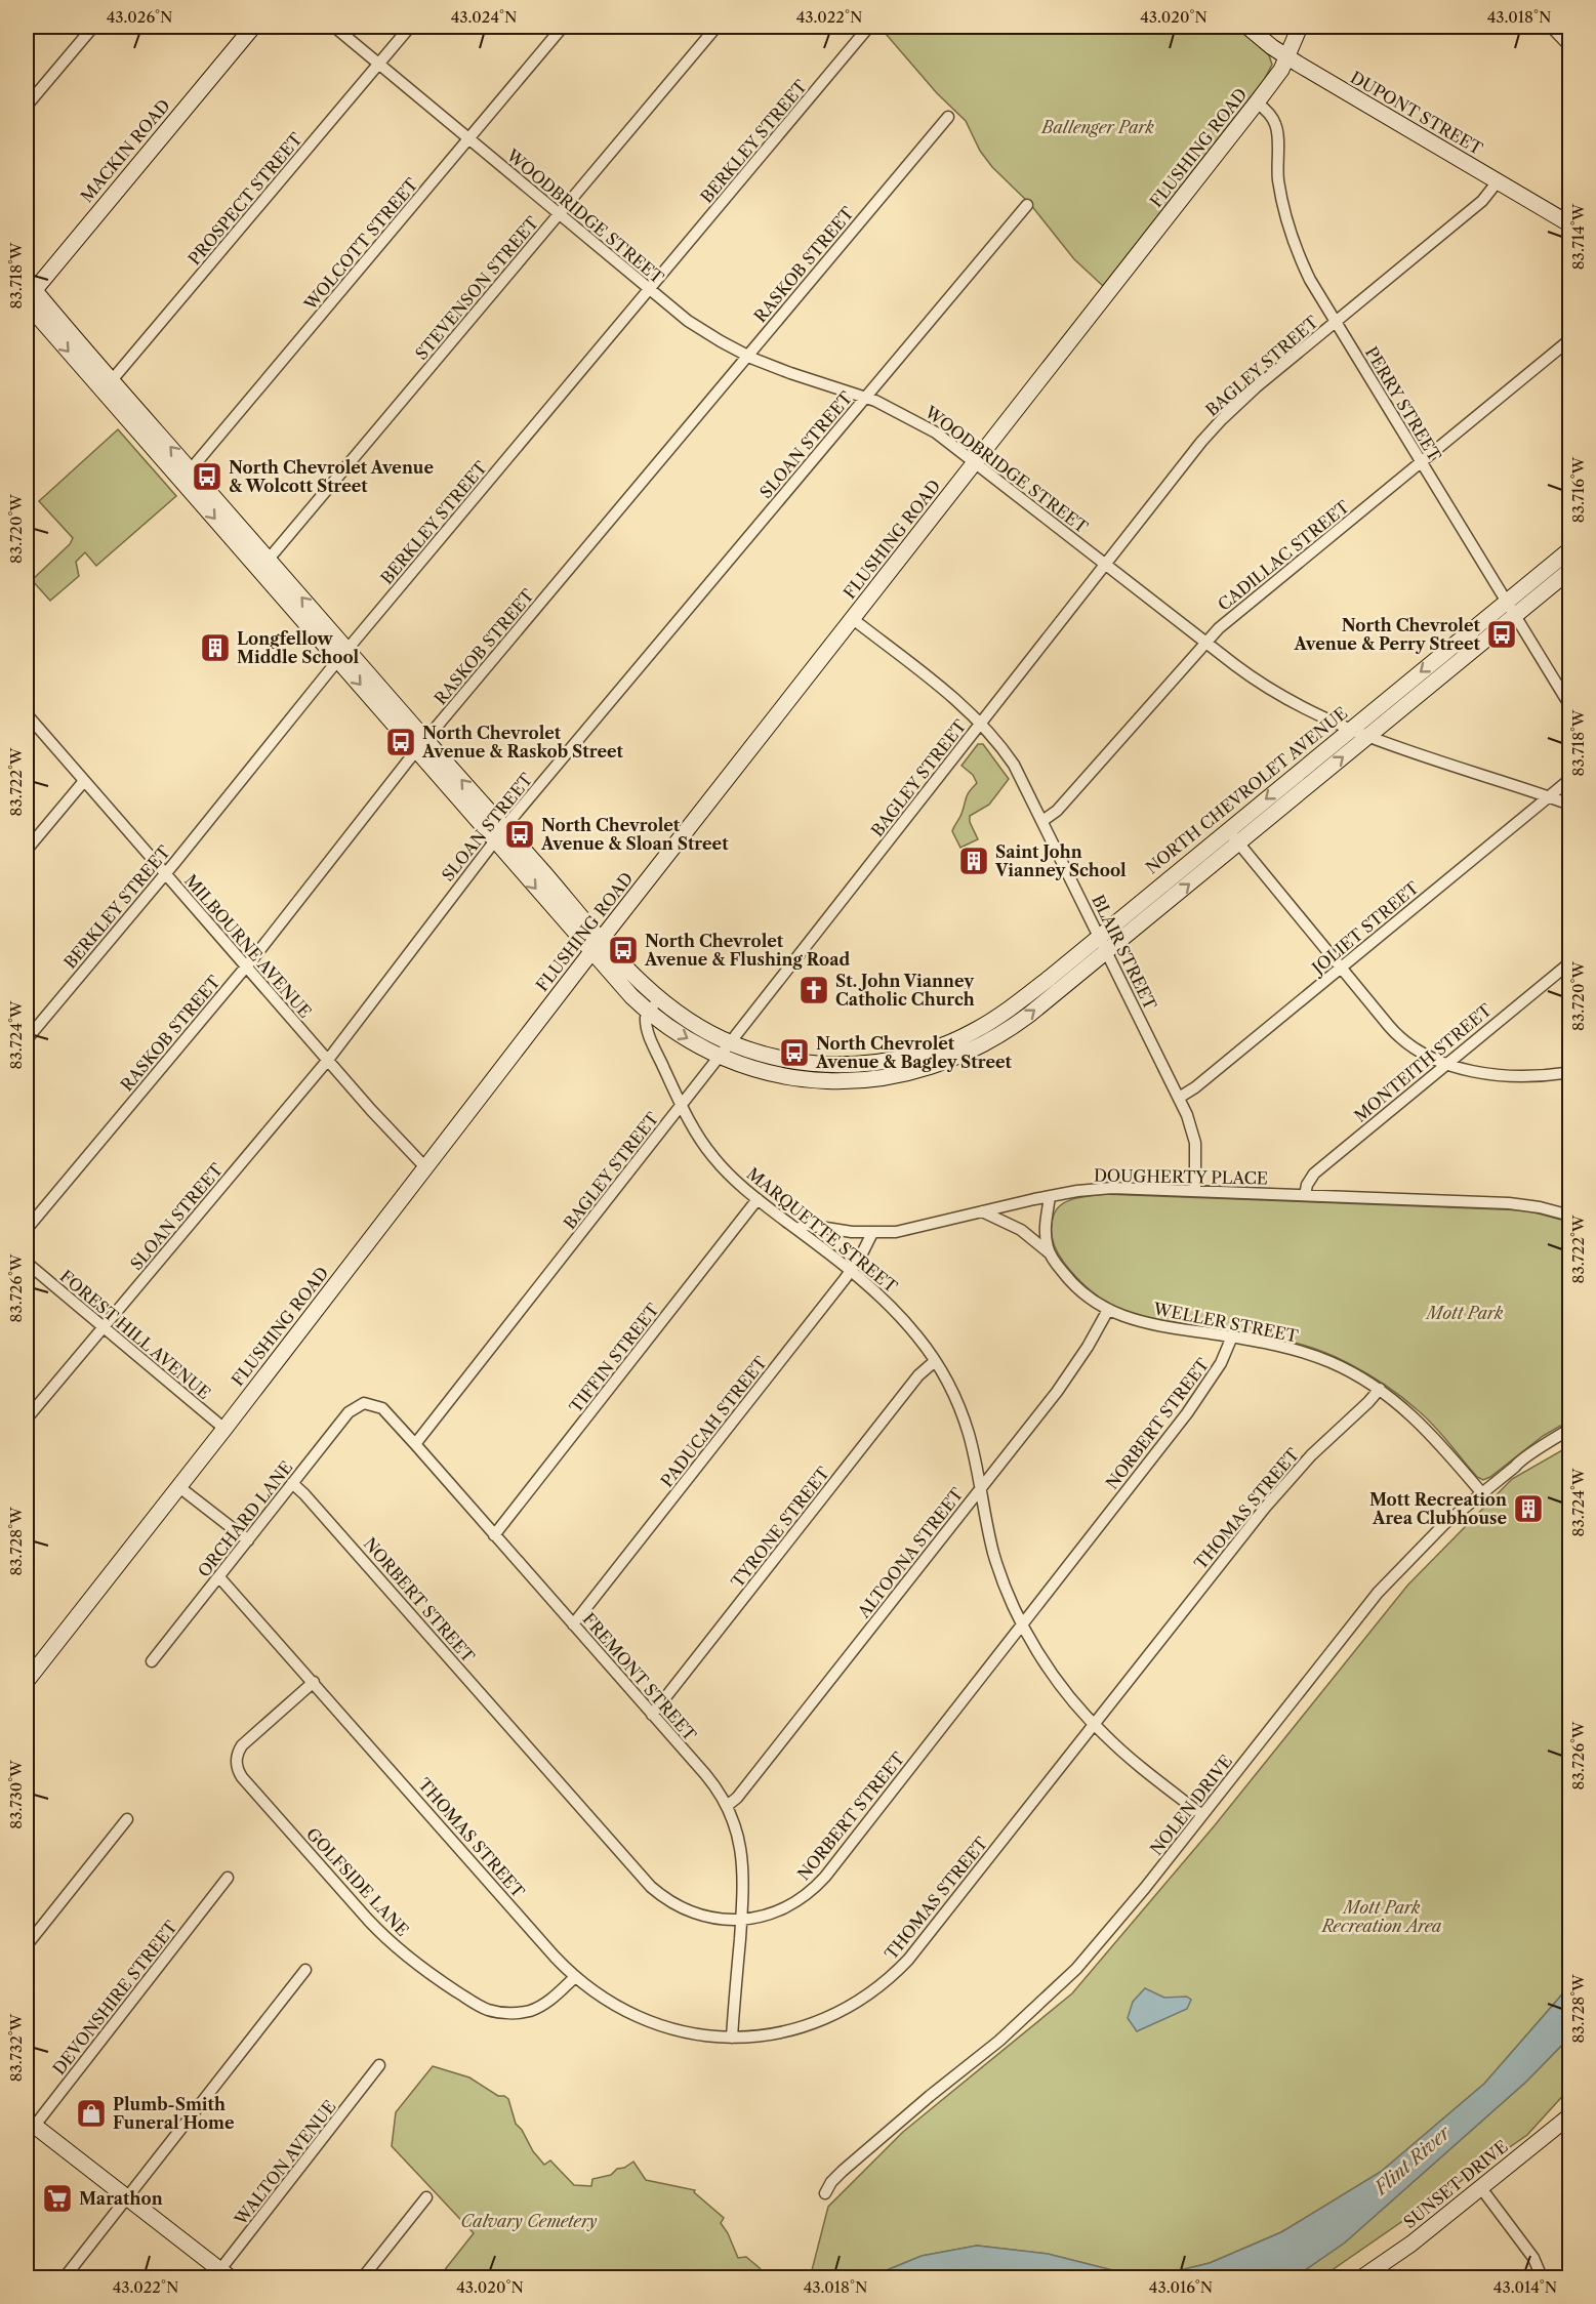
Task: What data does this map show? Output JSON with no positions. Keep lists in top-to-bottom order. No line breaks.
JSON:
{"streets":{"street":["DUPONT STREET","BERKLEY STREET","FLUSHING ROAD","MACKIN ROAD","PROSPECT STREET","WOODBRIDGE STREET","WOLCOTT STREET","RASKOB STREET","STEVENSON STREET","BAGLEY STREET","PERRY STREET","SLOAN STREET","CADILLAC STREET","NORTH CHEVROLET AVENUE","JOLIET STREET","MILBOURNE AVENUE","BLAIR STREET","MONTEITH STREET","DOUGHERTY PLACE","MARQUETTE STREET","WELLER STREET","FOREST HILL AVENUE","TIFFIN STREET","PADUCAH STREET","NORBERT STREET","THOMAS STREET","ORCHARD LANE","TYRONE STREET","ALTOONA STREET","FREMONT STREET","NOLEN DRIVE","GOLFSIDE LANE","DEVONSHIRE STREET","WALTON AVENUE","SUNSET DRIVE"]},"crossings":[["DUPONT STREET","FLUSHING ROAD"],["DUPONT STREET","BAGLEY STREET"],["BERKLEY STREET","WOODBRIDGE STREET"],["BERKLEY STREET","NORTH CHEVROLET AVENUE"],["BERKLEY STREET","MILBOURNE AVENUE"],["FLUSHING ROAD","WOODBRIDGE STREET"],["FLUSHING ROAD","PERRY STREET"],["FLUSHING ROAD","NORTH CHEVROLET AVENUE"],["FLUSHING ROAD","MILBOURNE AVENUE"],["FLUSHING ROAD","BLAIR STREET"],["FLUSHING ROAD","FOREST HILL AVENUE"],["MACKIN ROAD","NORTH CHEVROLET AVENUE"],["PROSPECT STREET","WOODBRIDGE STREET"],["PROSPECT STREET","NORTH CHEVROLET AVENUE"],["WOODBRIDGE STREET","WOLCOTT STREET"],["WOODBRIDGE STREET","RASKOB STREET"],["WOODBRIDGE STREET","STEVENSON STREET"],["WOODBRIDGE STREET","BAGLEY STREET"],["WOODBRIDGE STREET","SLOAN STREET"],["WOODBRIDGE STREET","CADILLAC STREET"],["WOODBRIDGE STREET","NORTH CHEVROLET AVENUE"],["WOODBRIDGE STREET","JOLIET STREET"],["WOLCOTT STREET","NORTH CHEVROLET AVENUE"],["RASKOB STREET","NORTH CHEVROLET AVENUE"],["RASKOB STREET","MILBOURNE AVENUE"],["STEVENSON STREET","NORTH CHEVROLET AVENUE"],["BAGLEY STREET","PERRY STREET"],["BAGLEY STREET","NORTH CHEVROLET AVENUE"],["BAGLEY STREET","BLAIR STREET"],["BAGLEY STREET","MARQUETTE STREET"],["BAGLEY STREET","FREMONT STREET"],["PERRY STREET","CADILLAC STREET"],["PERRY STREET","NORTH CHEVROLET AVENUE"],["SLOAN STREET","NORTH CHEVROLET AVENUE"],["SLOAN STREET","MILBOURNE AVENUE"],["SLOAN STREET","FOREST HILL AVENUE"],["CADILLAC STREET","BLAIR STREET"],["NORTH CHEVROLET AVENUE","BLAIR STREET"],["NORTH CHEVROLET AVENUE","MARQUETTE STREET"],["JOLIET STREET","BLAIR STREET"],["BLAIR STREET","DOUGHERTY PLACE"],["MONTEITH STREET","DOUGHERTY PLACE"],["DOUGHERTY PLACE","MARQUETTE STREET"],["DOUGHERTY PLACE","WELLER STREET"],["DOUGHERTY PLACE","PADUCAH STREET"],["MARQUETTE STREET","TIFFIN STREET"],["MARQUETTE STREET","PADUCAH STREET"],["MARQUETTE STREET","NORBERT STREET"],["MARQUETTE STREET","THOMAS STREET"],["MARQUETTE STREET","TYRONE STREET"],["MARQUETTE STREET","ALTOONA STREET"],["MARQUETTE STREET","NOLEN DRIVE"],["WELLER STREET","NORBERT STREET"],["WELLER STREET","THOMAS STREET"],["WELLER STREET","ALTOONA STREET"],["WELLER STREET","NOLEN DRIVE"],["TIFFIN STREET","FREMONT STREET"],["PADUCAH STREET","FREMONT STREET"],["NORBERT STREET","ORCHARD LANE"],["NORBERT STREET","FREMONT STREET"],["THOMAS STREET","ORCHARD LANE"],["THOMAS STREET","FREMONT STREET"],["THOMAS STREET","GOLFSIDE LANE"],["ORCHARD LANE","FREMONT STREET"],["TYRONE STREET","FREMONT STREET"],["ALTOONA STREET","FREMONT STREET"]],"water":["Flint River"],"parks":["Ballenger Park","Mott Park","Mott Park Recreation Area","Calvary Cemetery"],"places":{"bus stop":["North Chevrolet Avenue & Wolcott Street","North Chevrolet Avenue & Perry Street","North Chevrolet Avenue & Raskob Street","North Chevrolet Avenue & Sloan Street","North Chevrolet Avenue & Flushing Road","North Chevrolet Avenue & Bagley Street"],"building":["Longfellow Middle School","Saint John Vianney School","Mott Recreation Area Clubhouse"],"church":["St. John Vianney Catholic Church"],"shop":["Plumb-Smith Funeral Home"],"supermarket":["Marathon"]},"coordinates":["43.026°N","43.024°N","43.022°N","43.020°N","43.018°N","83.714°W","83.718°W","83.716°W","83.720°W","83.722°W","83.724°W","83.726°W","83.728°W","83.730°W","83.732°W","43.016°N","43.014°N"]}
